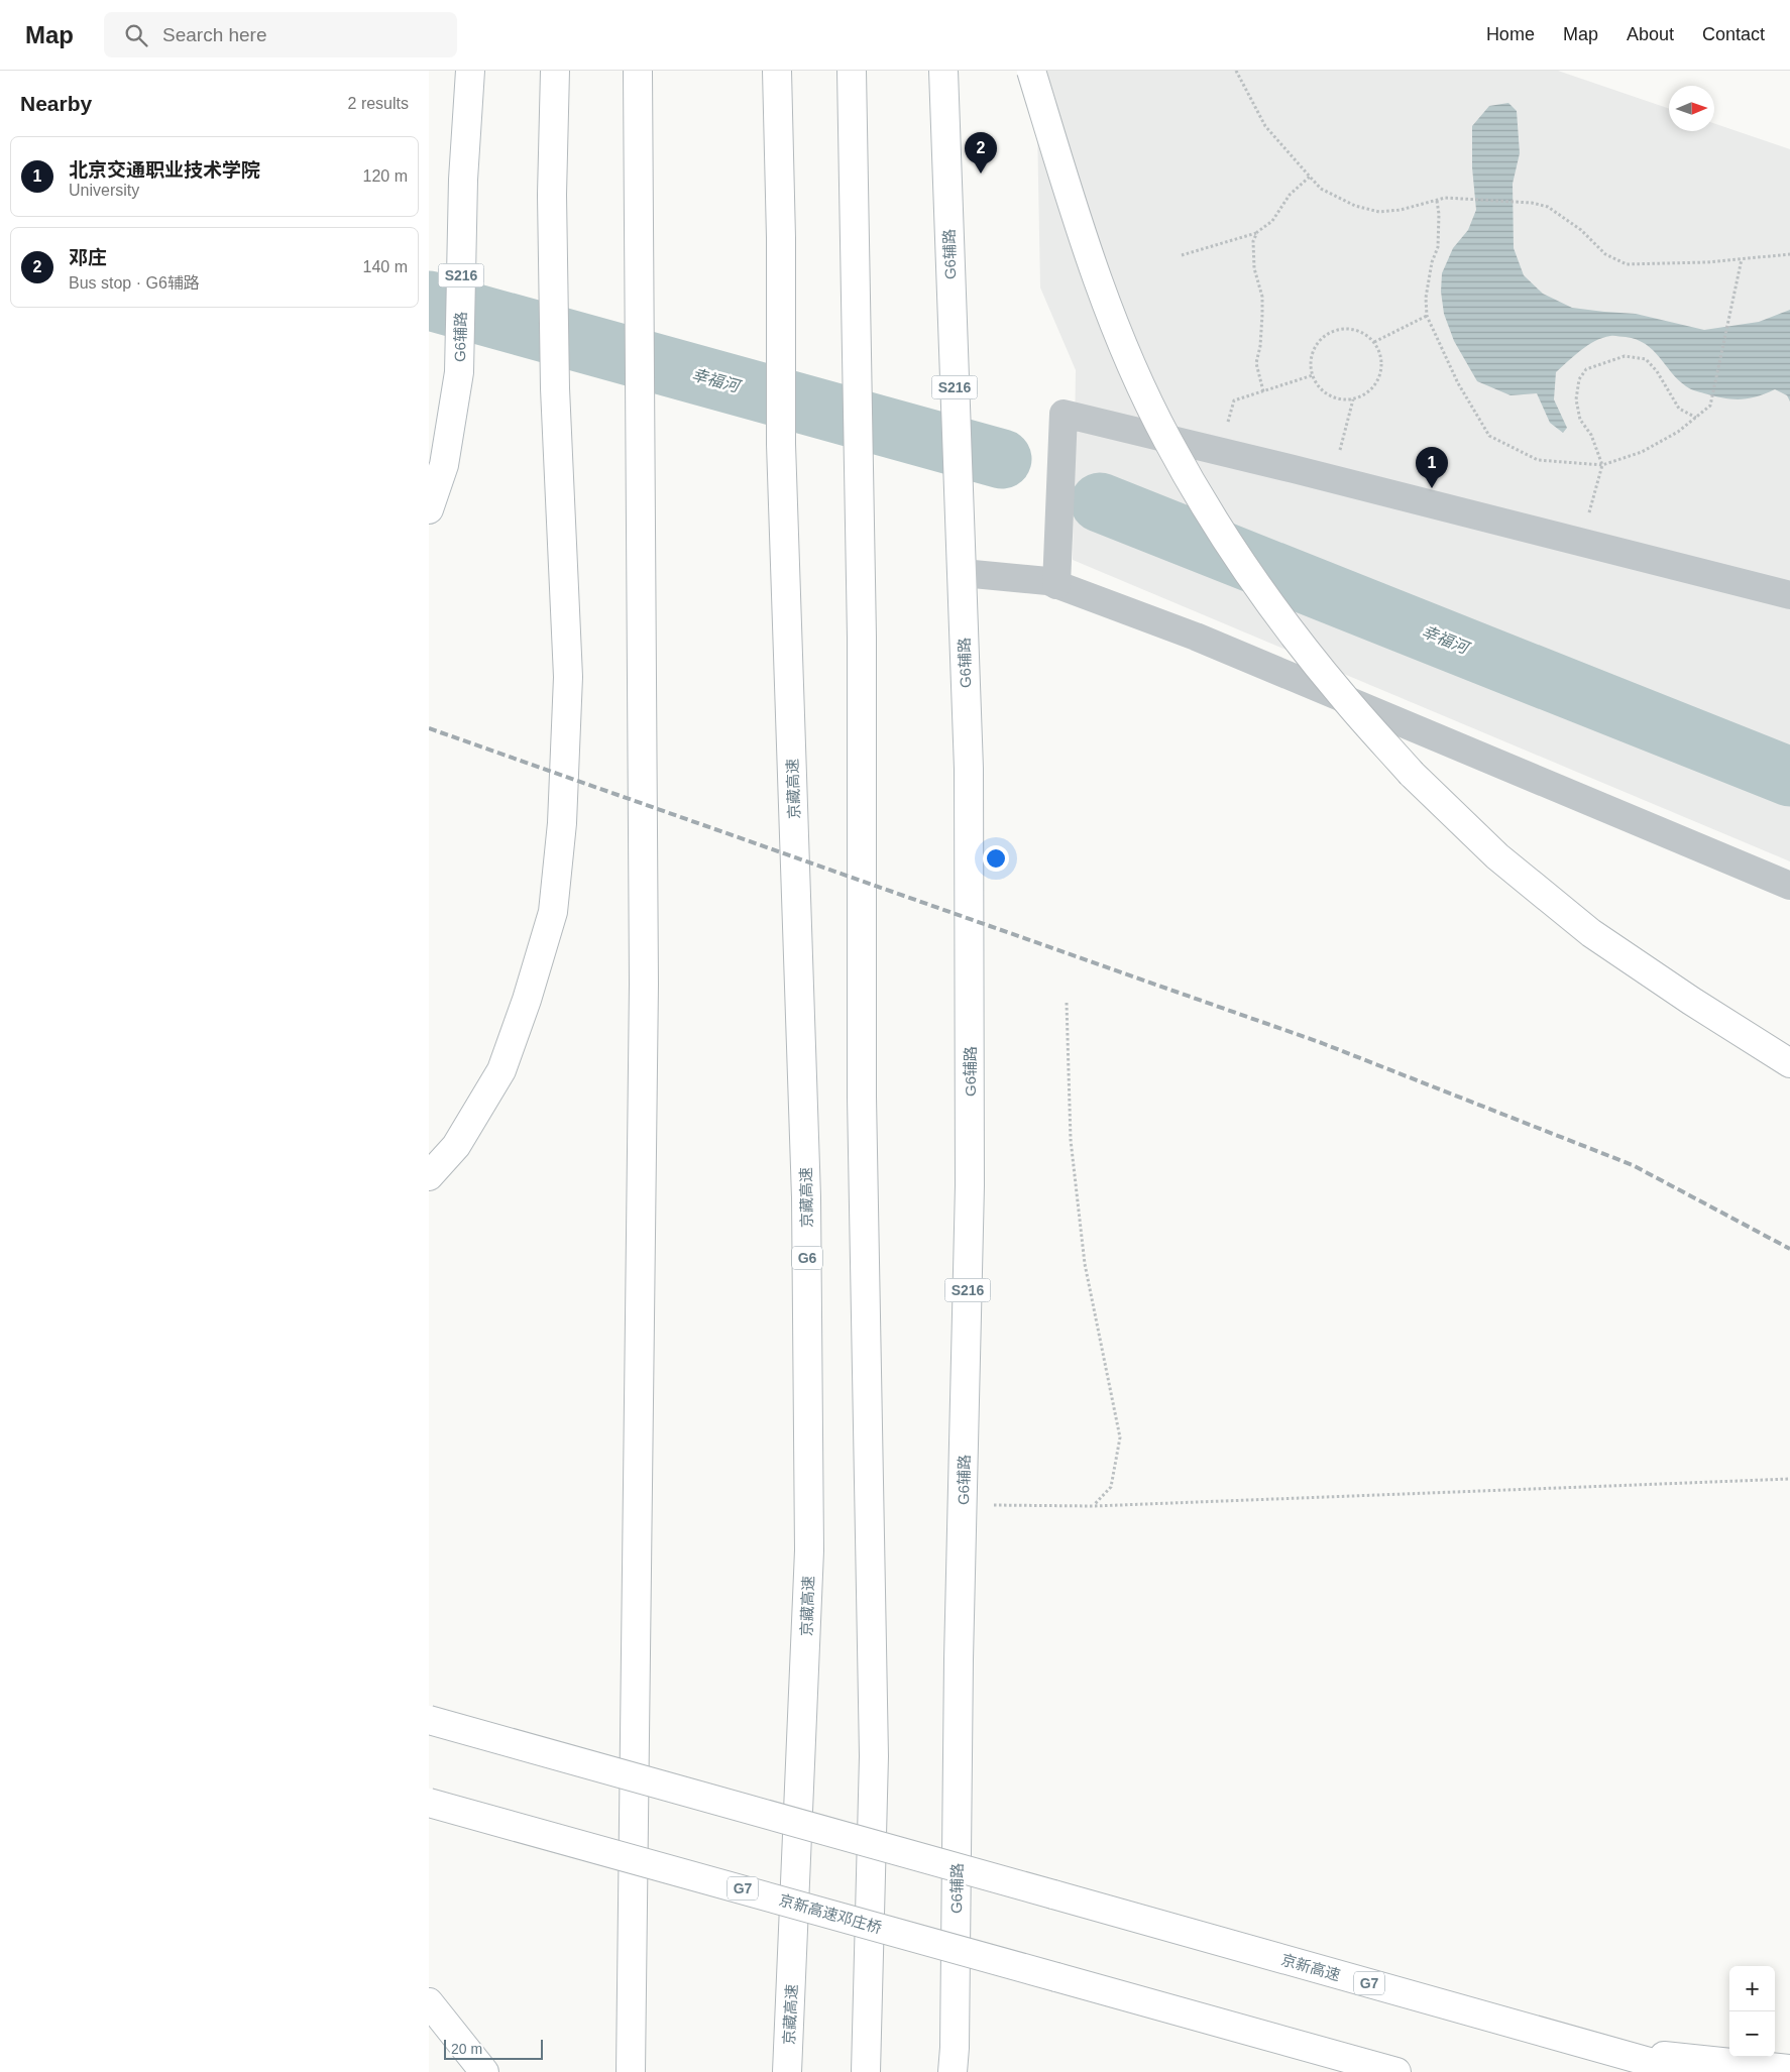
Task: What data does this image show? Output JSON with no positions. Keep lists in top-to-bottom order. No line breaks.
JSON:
{"streets":{"main road":["G6辅路","S216","京藏高速","G6","G7","京新高速邓庄桥","京新高速"]},"water":["幸福河"],"scale_bar":"20 m","north":"right","page":{"header":"Map","search":"Search here","nav":["Home","Map","About","Contact"],"heading":["Nearby","2 results"],"pins":["2","1"],"list":[{"mark":"1","name":"北京交通职业技术学院","note":"University","value":"120 m"},{"mark":"2","name":"邓庄","note":"Bus stop · G6辅路","value":"140 m"}],"map_buttons":["+","−"],"scale":"20 m"}}
